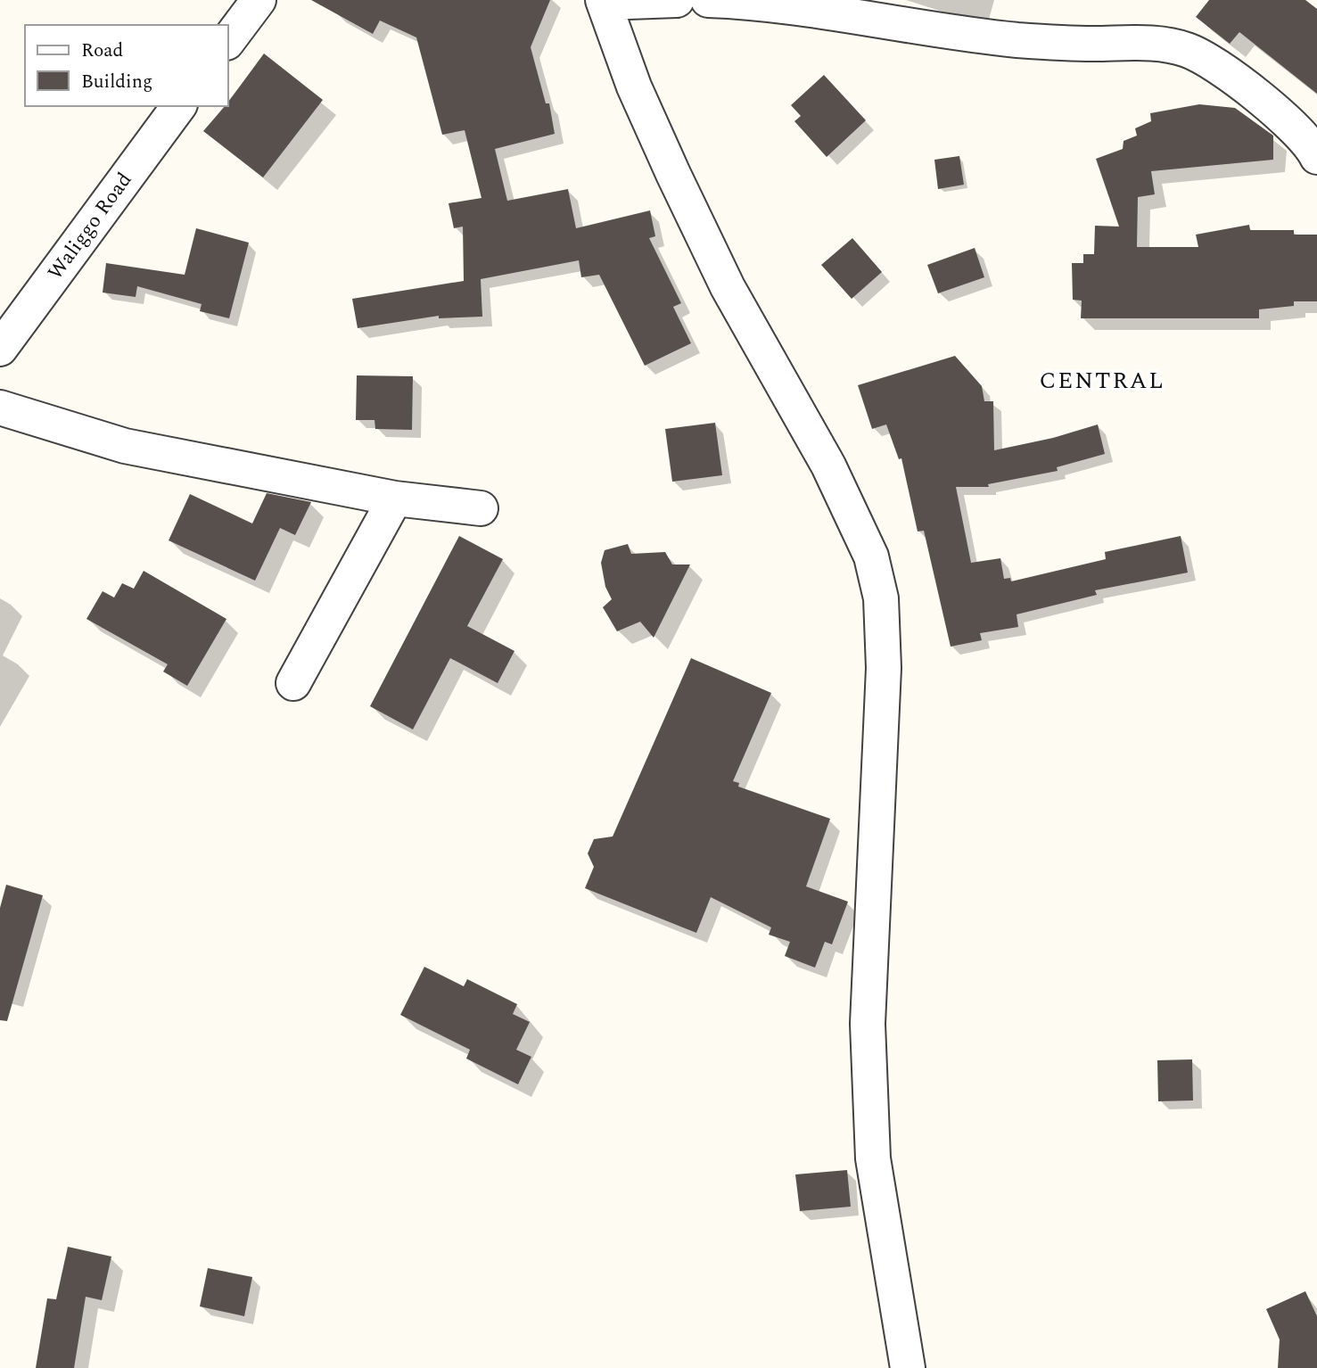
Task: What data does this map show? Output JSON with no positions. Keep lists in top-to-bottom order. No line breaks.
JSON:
{"streets":{"street":["Waliggo Road"]},"districts":["CENTRAL"],"legend":["Road","Building"]}
